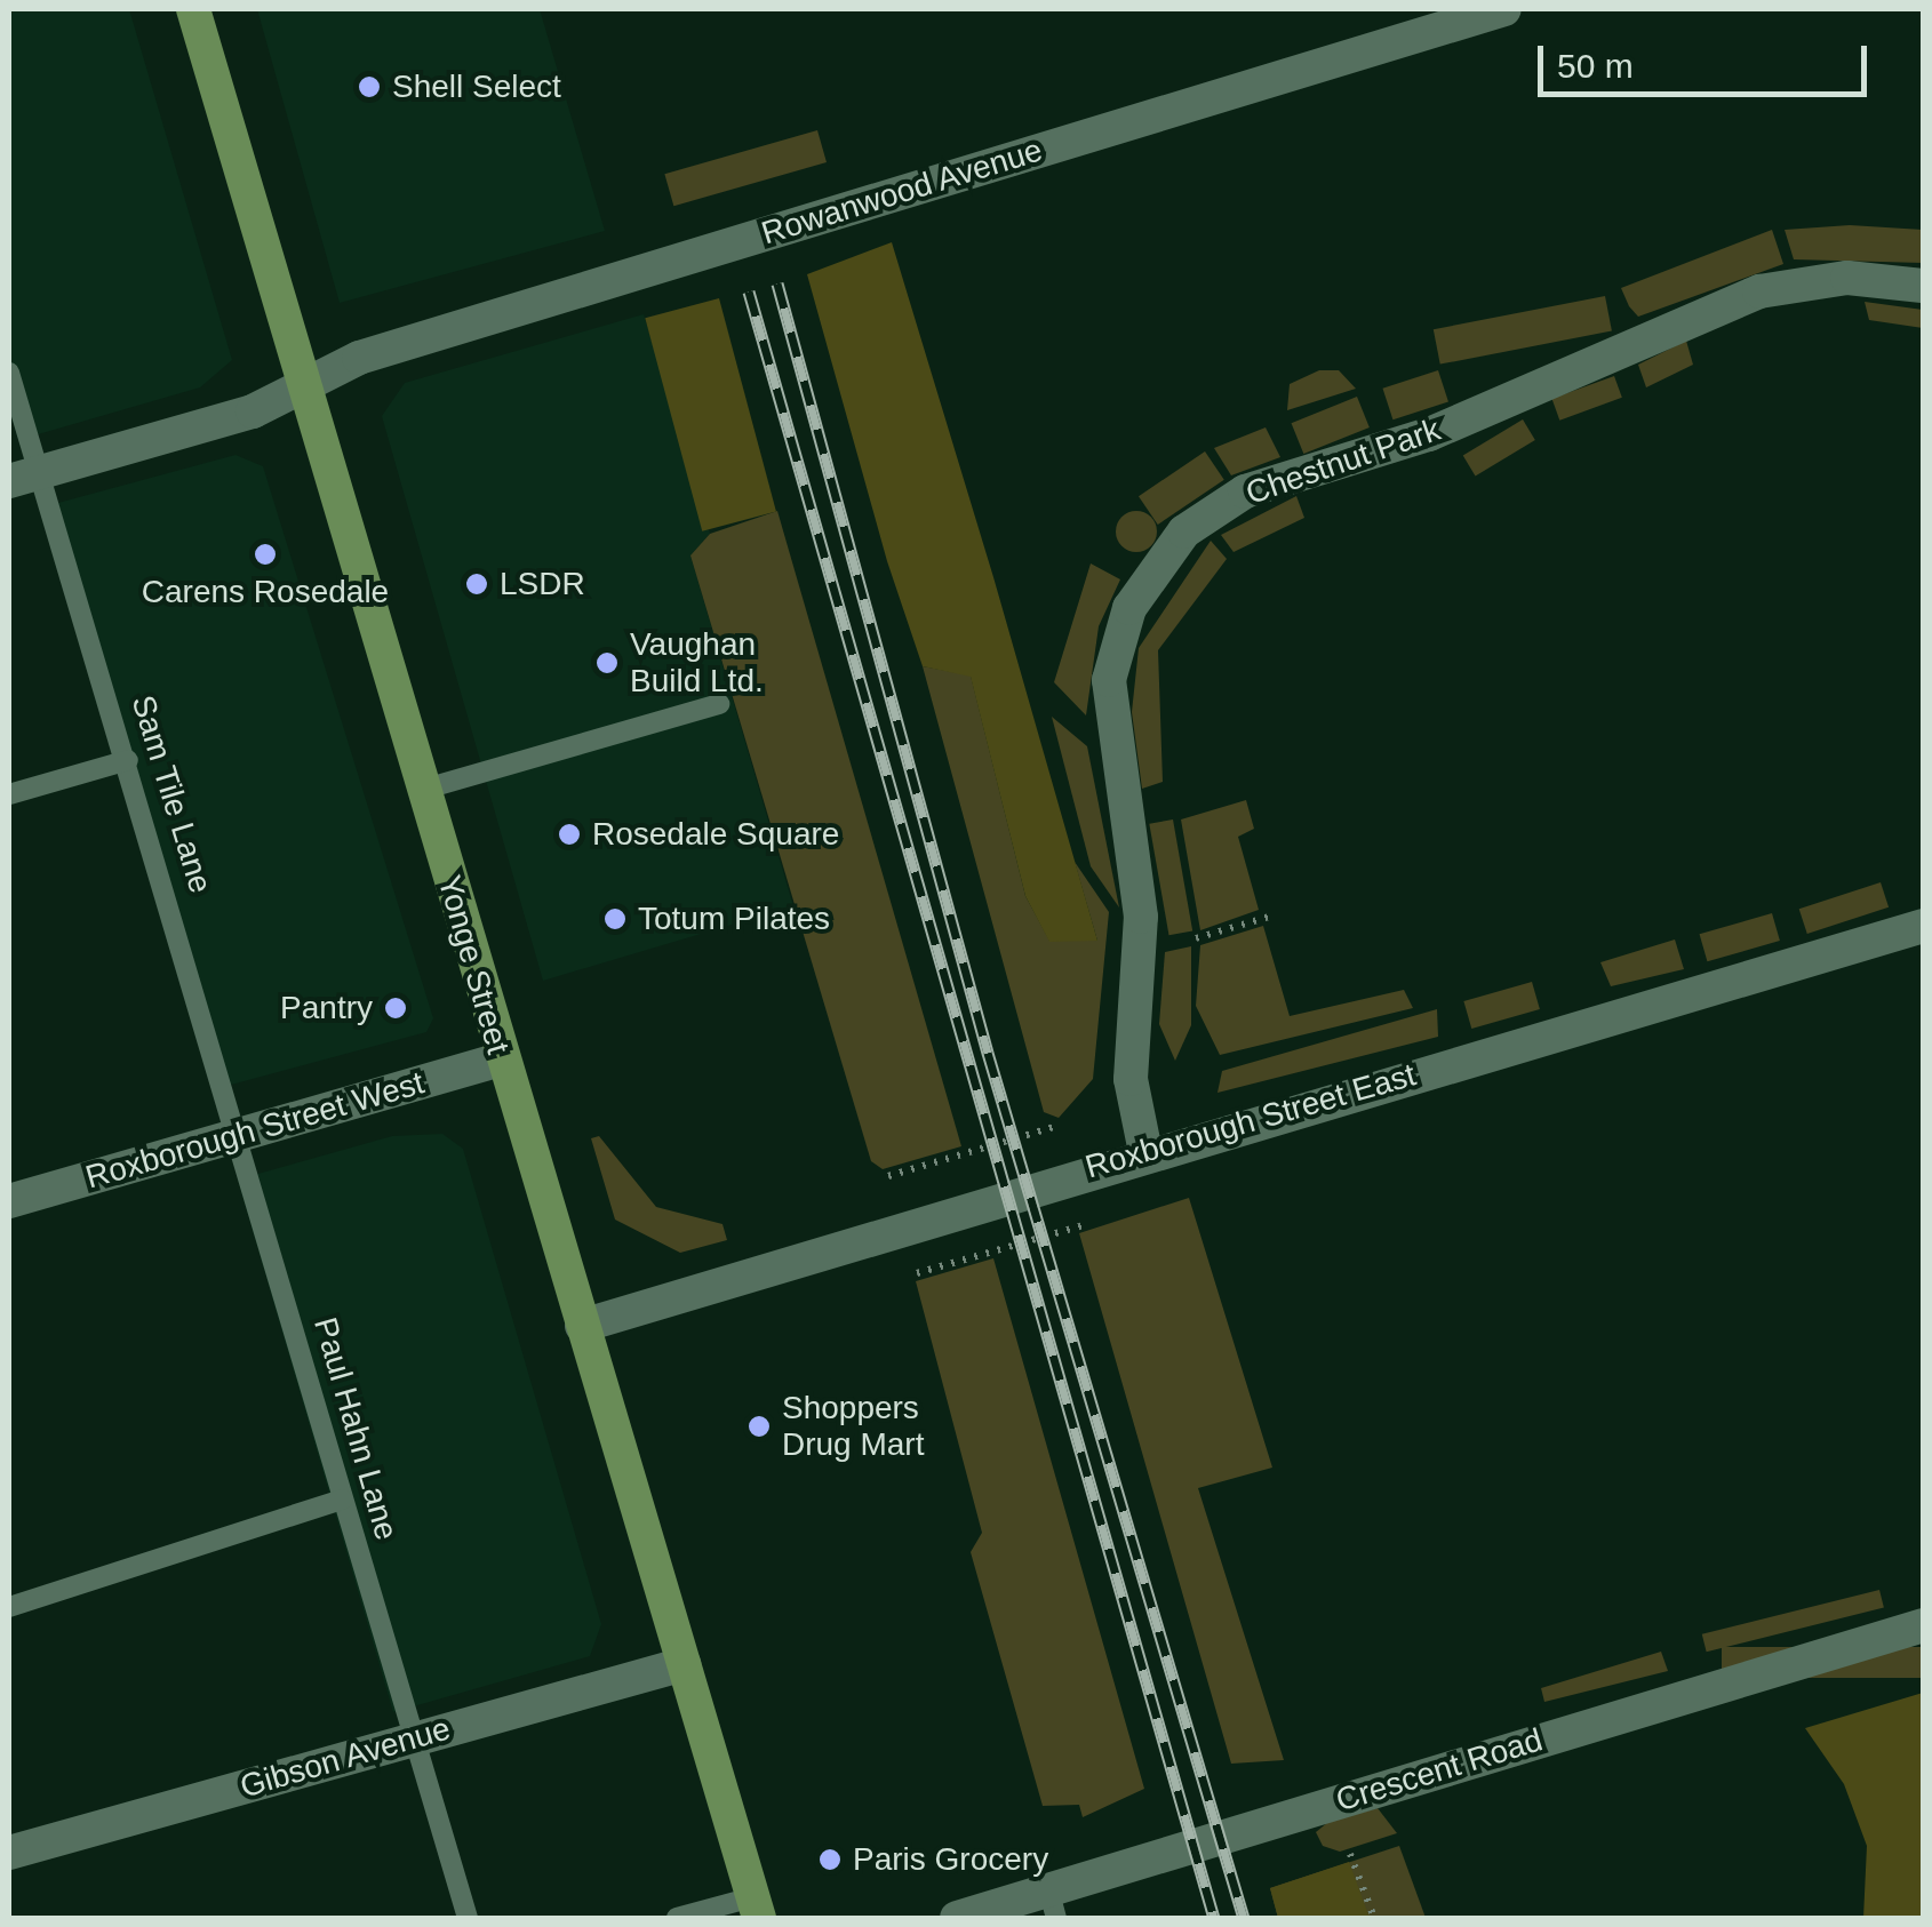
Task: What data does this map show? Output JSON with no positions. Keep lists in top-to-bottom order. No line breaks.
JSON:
{"streets":{"main road":["Yonge Street"],"street":["Rowanwood Avenue","Chestnut Park","Roxborough Street East","Roxborough Street West","Gibson Avenue","Crescent Road"],"lane":["Sam Tile Lane","Paul Hahn Lane"]},"crossings":[["Rowanwood Avenue","Sam Tile Lane"],["Rowanwood Avenue","Yonge Street"],["Chestnut Park","Roxborough Street East"],["Sam Tile Lane","Roxborough Street West"],["Sam Tile Lane","Paul Hahn Lane"],["Yonge Street","Roxborough Street East"],["Yonge Street","Roxborough Street West"],["Yonge Street","Gibson Avenue"],["Roxborough Street West","Paul Hahn Lane"],["Paul Hahn Lane","Gibson Avenue"]],"places":["Shell Select","Carens Rosedale","LSDR","Vaughan Build Ltd.","Rosedale Square","Totum Pilates","Pantry","Shoppers Drug Mart","Paris Grocery"],"scale_bar":"50 m"}
